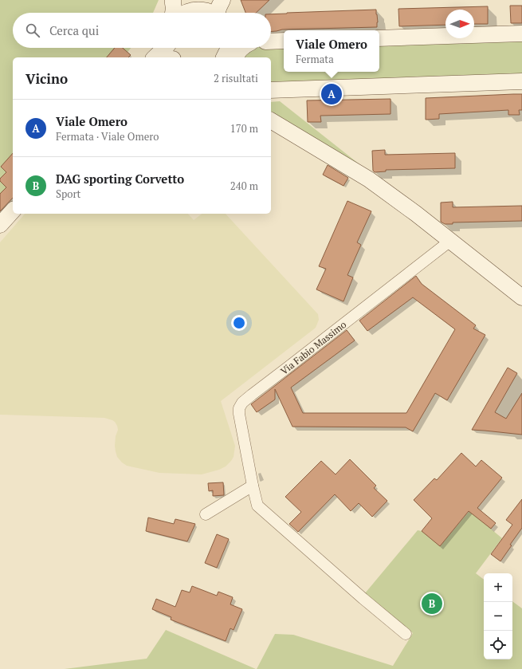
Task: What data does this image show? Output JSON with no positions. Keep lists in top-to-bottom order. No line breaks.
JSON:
{"streets":{"street":["Via Fabio Massimo"]},"north":"right","page":{"search":"Cerca qui","popup":["Viale Omero","Fermata"],"heading":["Vicino","2 risultati"],"pins":["A","B"],"list":[{"mark":"A","name":"Viale Omero","note":"Fermata · Viale Omero","value":"170 m"},{"mark":"B","name":"DAG sporting Corvetto","note":"Sport","value":"240 m"}],"map_buttons":["+","−"]}}
